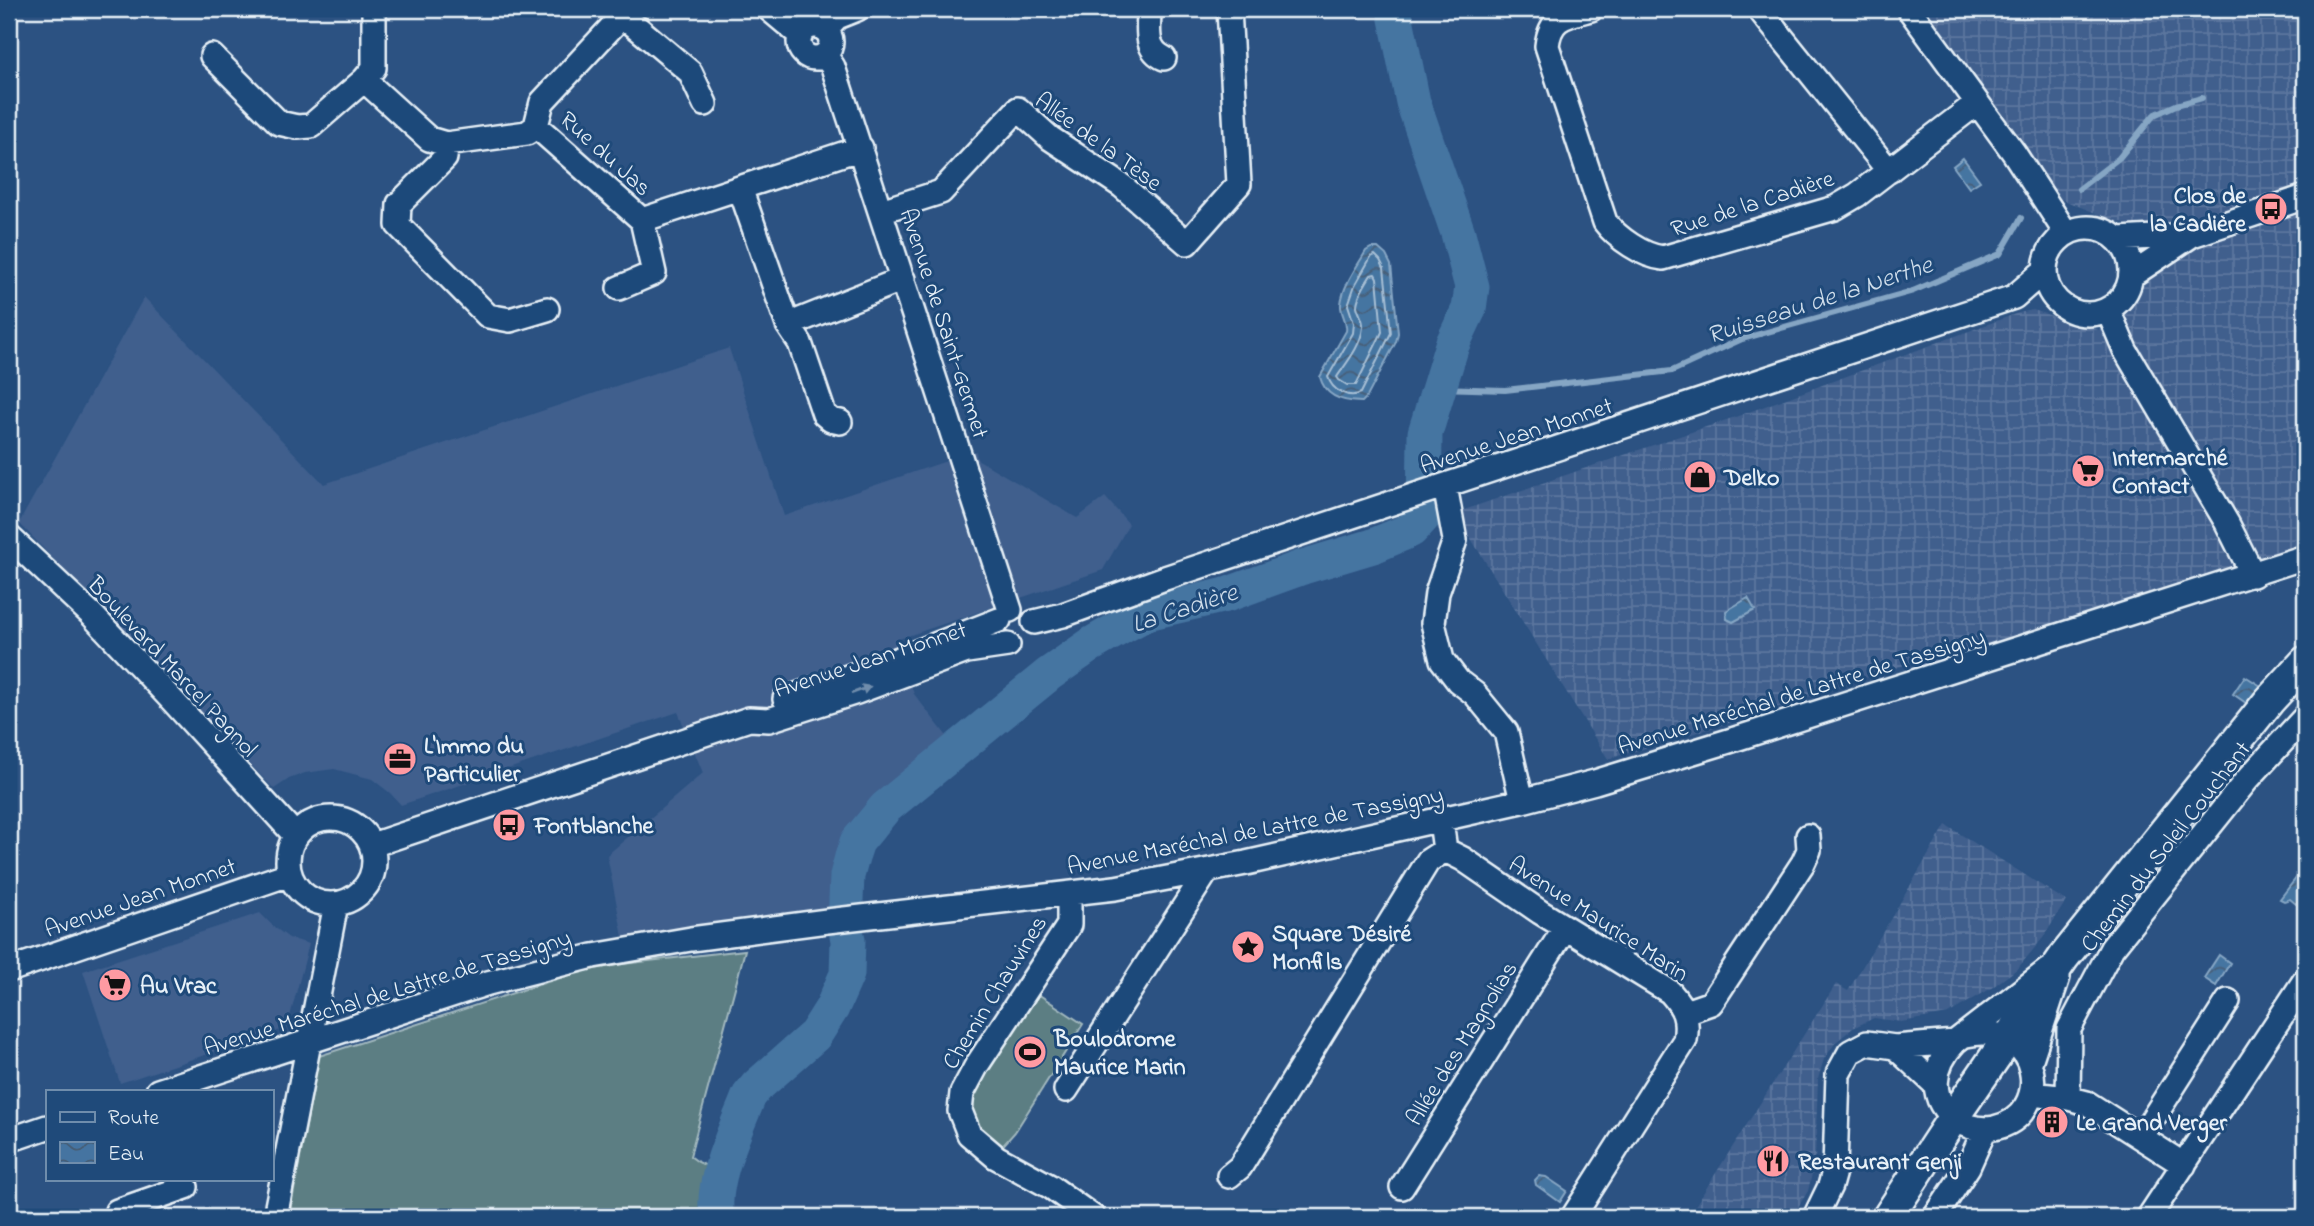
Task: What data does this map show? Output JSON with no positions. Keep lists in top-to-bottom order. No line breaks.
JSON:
{"streets":{"street":["Allée de la Tèse","Rue du Jas","Rue de la Cadière","Avenue de Saint-Germet","Avenue Jean Monnet","Boulevard Marcel Pagnol","Avenue Maréchal de Lattre de Tassigny","Chemin du Soleil Couchant","Avenue Maurice Marin","Chemin Chauvines","Allée des Magnolias"]},"crossings":[["Allée de la Tèse","Avenue de Saint-Germet"],["Rue du Jas","Avenue de Saint-Germet"],["Avenue de Saint-Germet","Avenue Jean Monnet"],["Avenue Jean Monnet","Boulevard Marcel Pagnol"],["Avenue Maréchal de Lattre de Tassigny","Chemin Chauvines"],["Avenue Maurice Marin","Allée des Magnolias"]],"water":["Ruisseau de la Nerthe","La Cadière"],"places":{"bus stop":["Clos de la Cadière","Fontblanche"],"supermarket":["Intermarché Contact","Au Vrac"],"shop":["Delko"],"office":["L'Immo du Particulier"],"place":["Square Désiré Monfils"],"sports":["Boulodrome Maurice Marin"],"building":["Le Grand Verger"],"restaurant":["Restaurant Genji"]},"legend":["Route","Eau"]}
